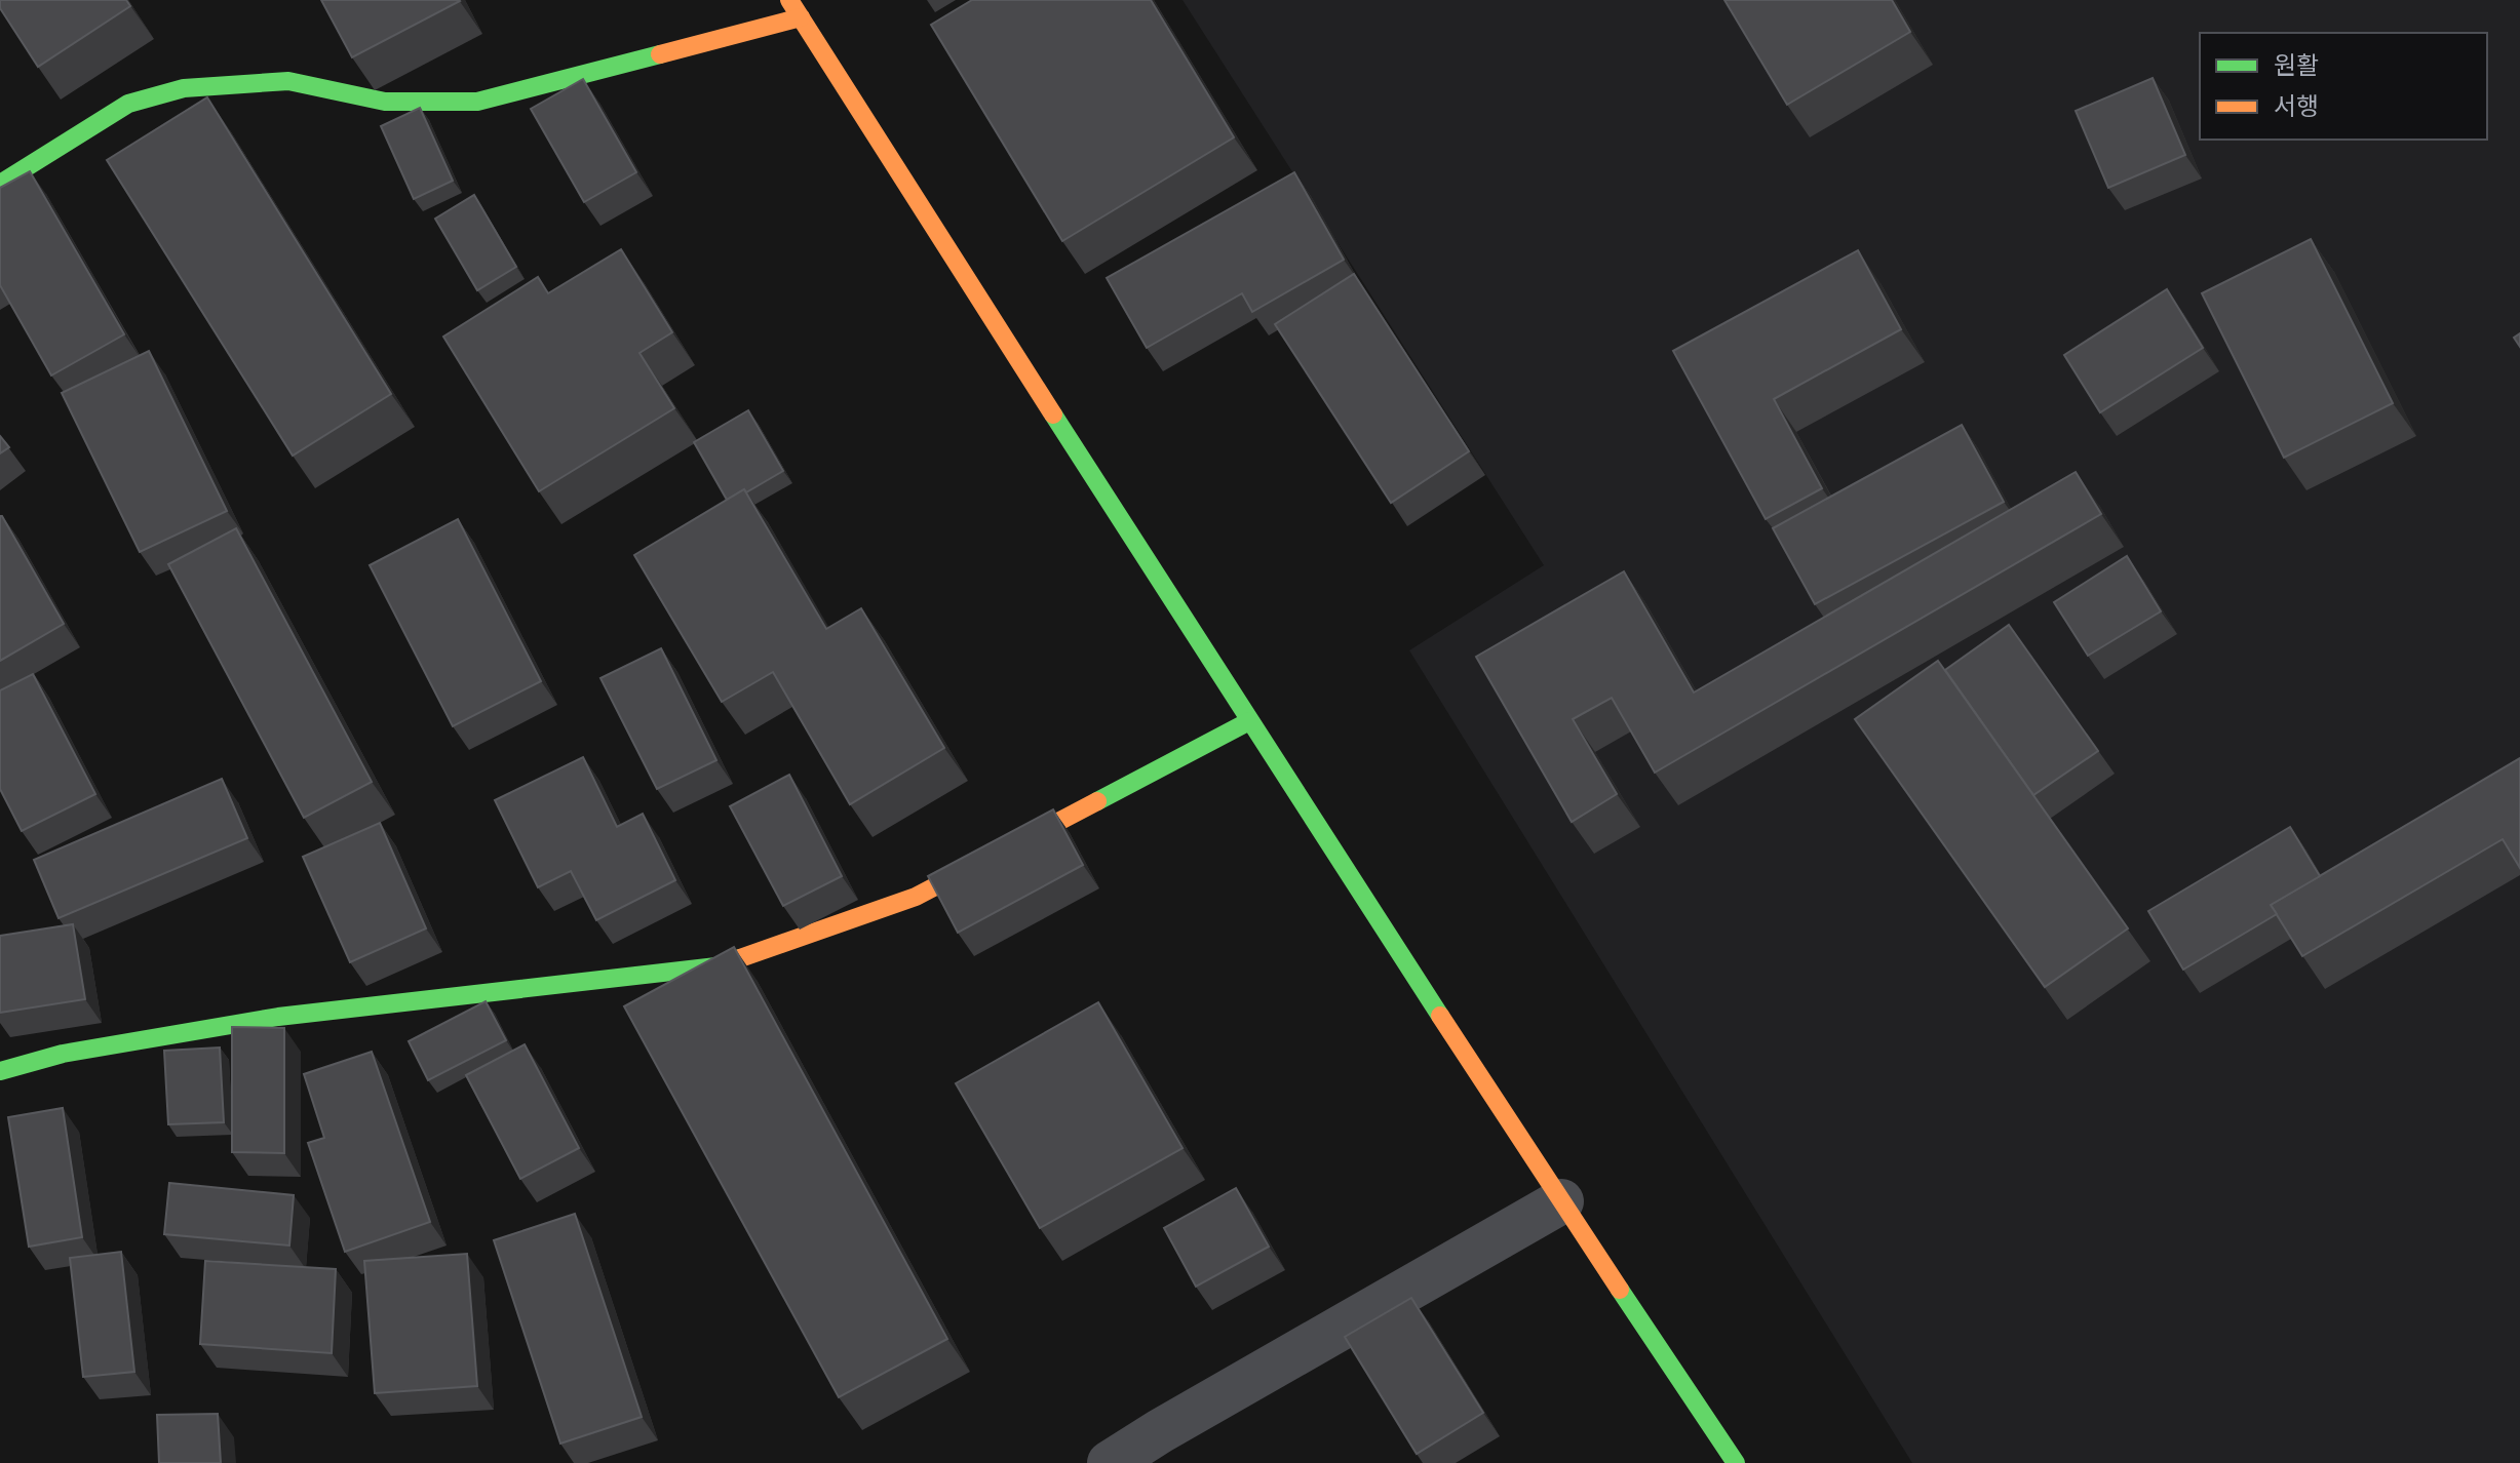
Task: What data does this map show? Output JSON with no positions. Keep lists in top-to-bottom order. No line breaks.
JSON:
{"legend":["원활","서행"]}
